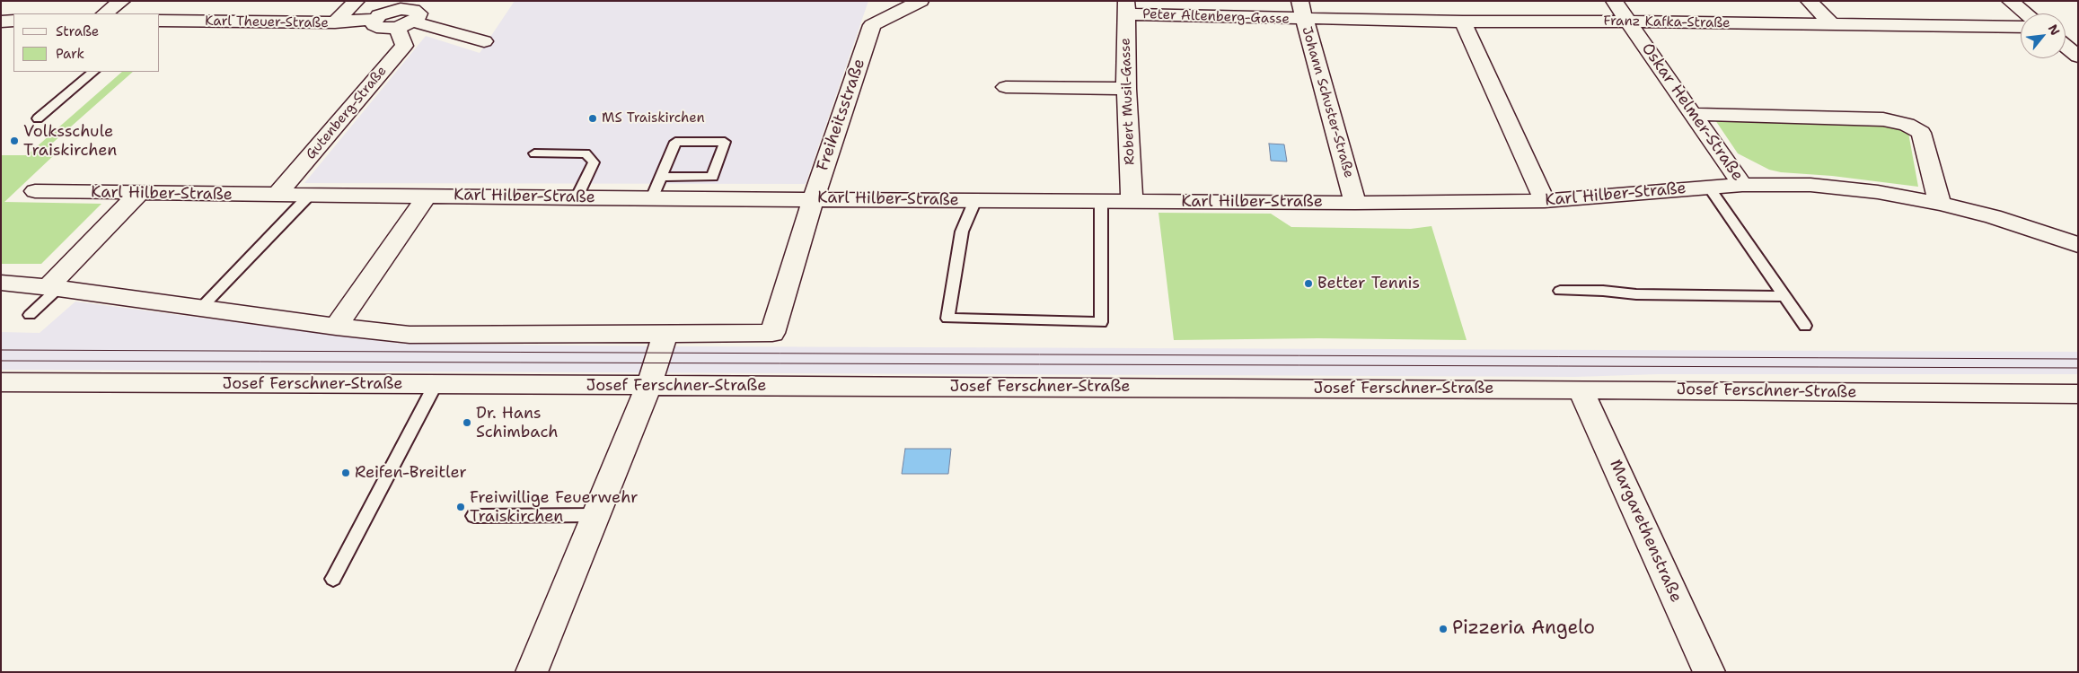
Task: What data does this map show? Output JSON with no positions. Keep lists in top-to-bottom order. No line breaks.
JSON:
{"streets":{"street":["Peter Altenberg-Gasse","Karl Theuer-Straße","Franz Kafka-Straße","Robert Musil-Gasse","Johann Schuster-Straße","Oskar Helmer-Straße","Gutenberg-Straße","Freiheitsstraße","Karl Hilber-Straße","Josef Ferschner-Straße","Margarethenstraße"]},"crossings":[["Peter Altenberg-Gasse","Franz Kafka-Straße"],["Peter Altenberg-Gasse","Robert Musil-Gasse"],["Peter Altenberg-Gasse","Johann Schuster-Straße"],["Karl Theuer-Straße","Gutenberg-Straße"],["Franz Kafka-Straße","Johann Schuster-Straße"],["Franz Kafka-Straße","Oskar Helmer-Straße"],["Robert Musil-Gasse","Karl Hilber-Straße"],["Johann Schuster-Straße","Karl Hilber-Straße"],["Oskar Helmer-Straße","Karl Hilber-Straße"],["Gutenberg-Straße","Karl Hilber-Straße"],["Freiheitsstraße","Karl Hilber-Straße"],["Josef Ferschner-Straße","Margarethenstraße"]],"places":["MS Traiskirchen","Volksschule Traiskirchen","Better Tennis","Dr. Hans Schimbach","Reifen-Breitler","Freiwillige Feuerwehr Traiskirchen","Pizzeria Angelo"],"legend":["Straße","Park"],"north":"top right"}
